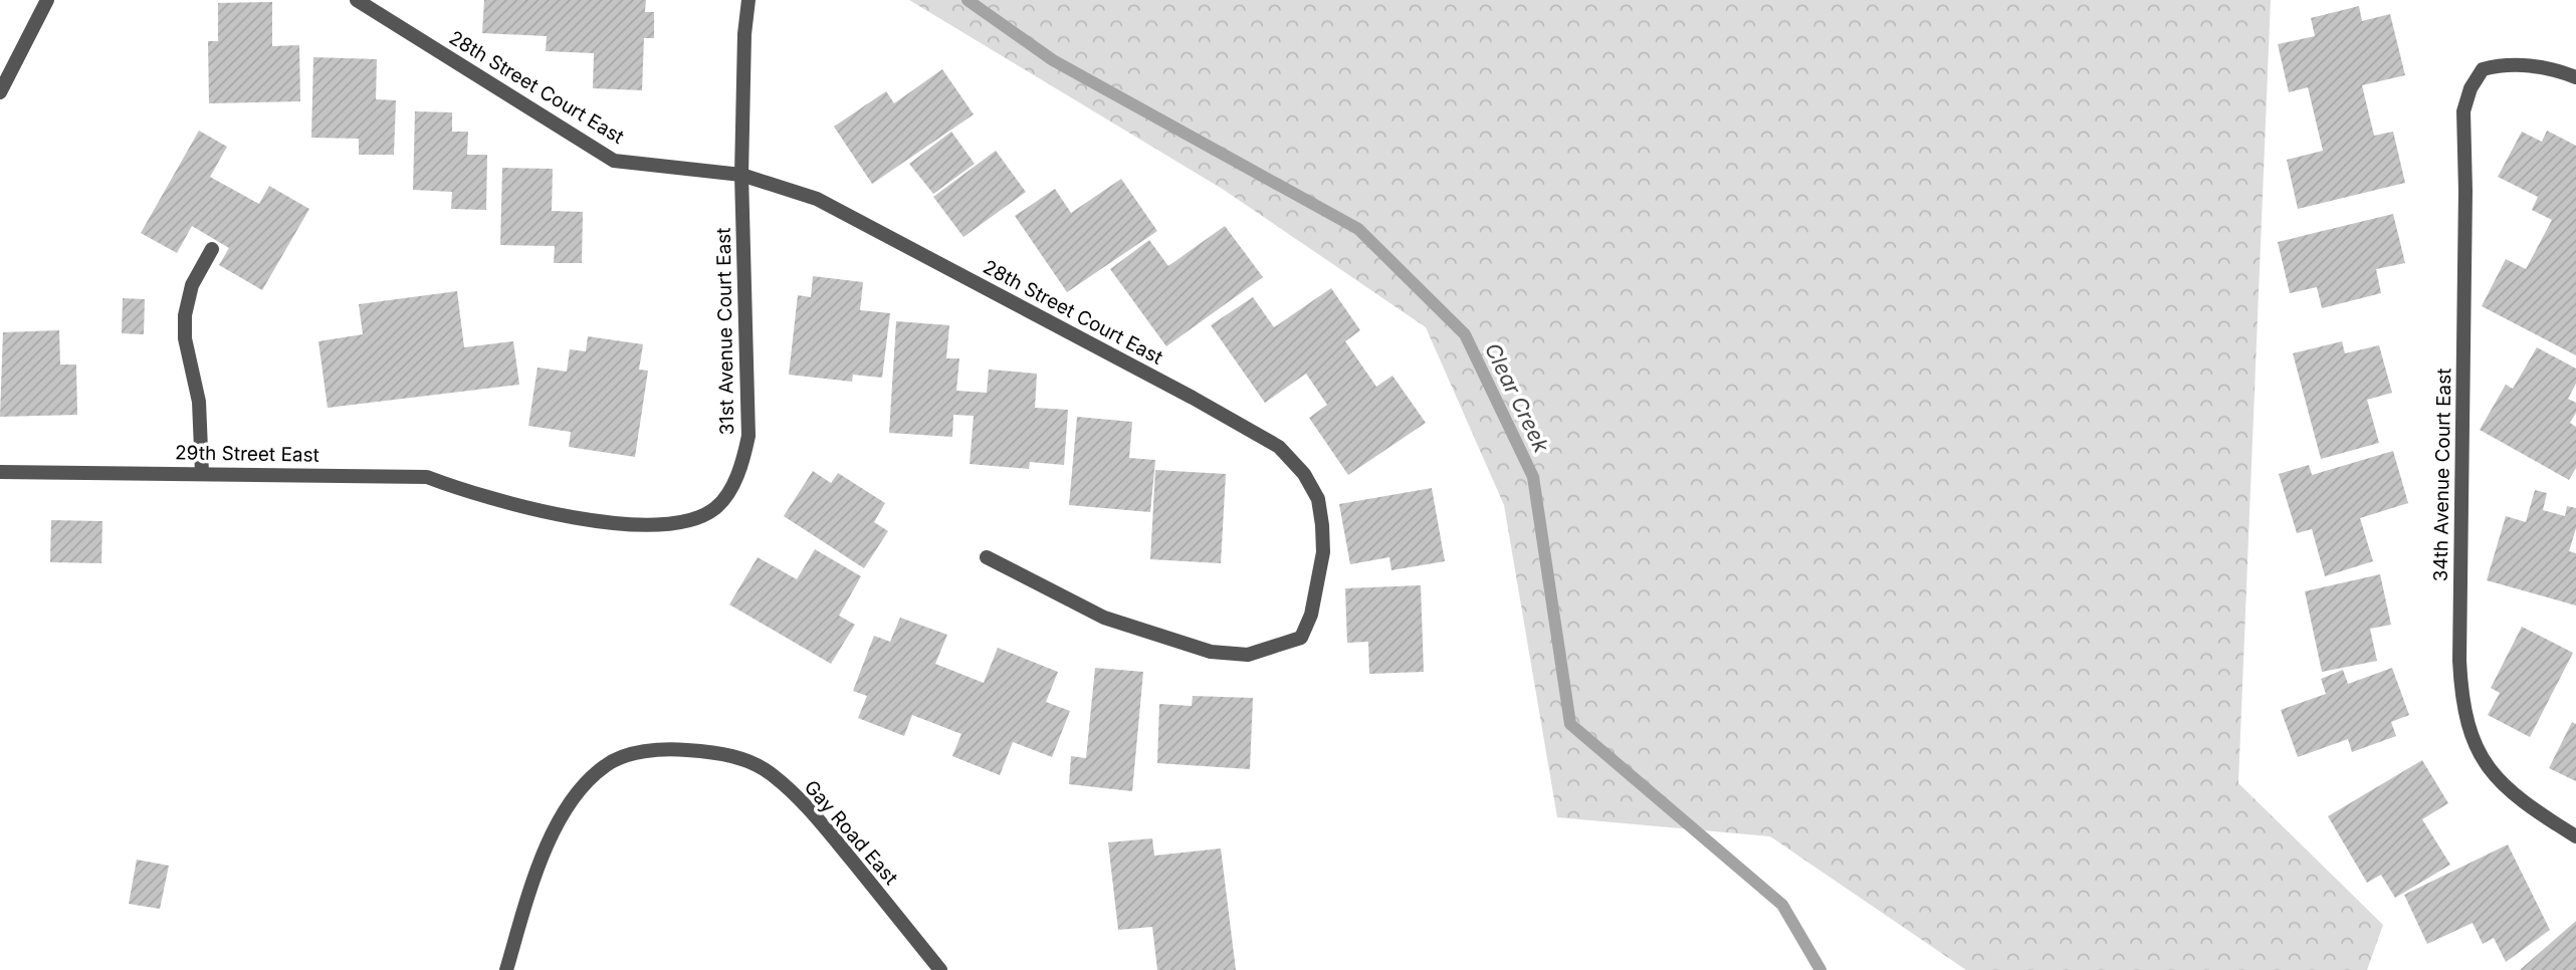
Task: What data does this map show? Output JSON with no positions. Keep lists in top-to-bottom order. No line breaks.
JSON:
{"streets":{"street":["28th Street Court East","31st Avenue Court East","29th Street East","34th Avenue Court East","Gay Road East"]},"crossings":[["28th Street Court East","31st Avenue Court East"],["31st Avenue Court East","29th Street East"]],"water":["Clear Creek"]}
